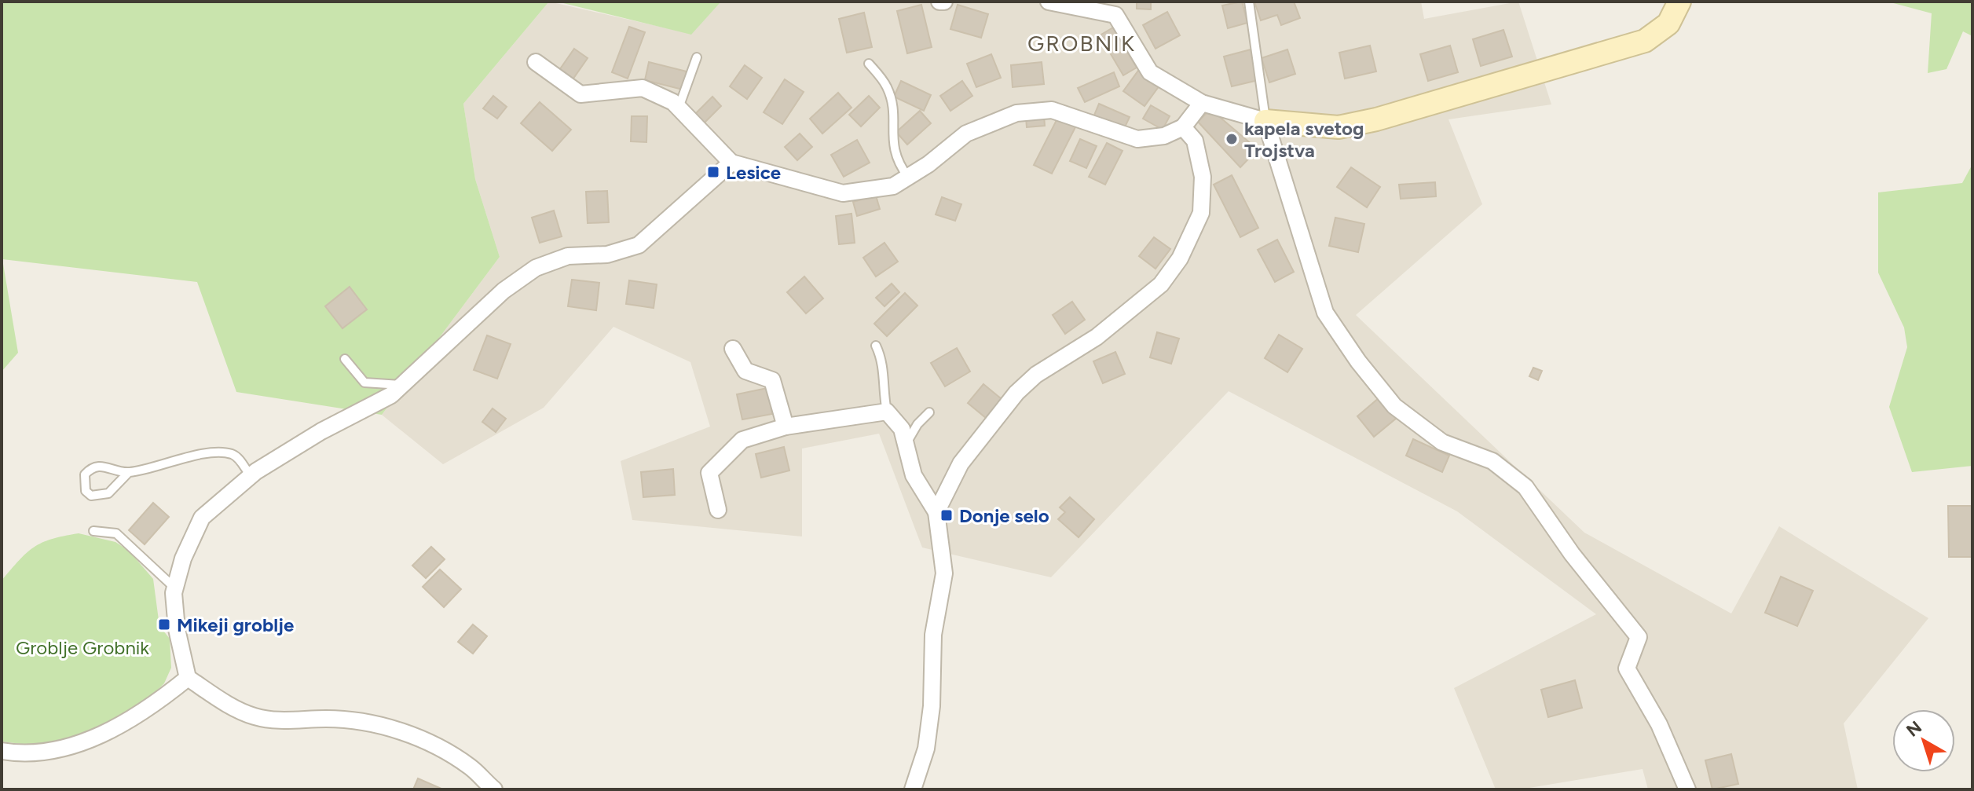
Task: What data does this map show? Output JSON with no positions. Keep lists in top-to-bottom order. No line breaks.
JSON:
{"districts":["GROBNIK"],"parks":["Groblje Grobnik"],"places":{"other":["kapela svetog Trojstva"],"transit":["Lesice","Donje selo","Mikeji groblje"]},"north":"top left"}
